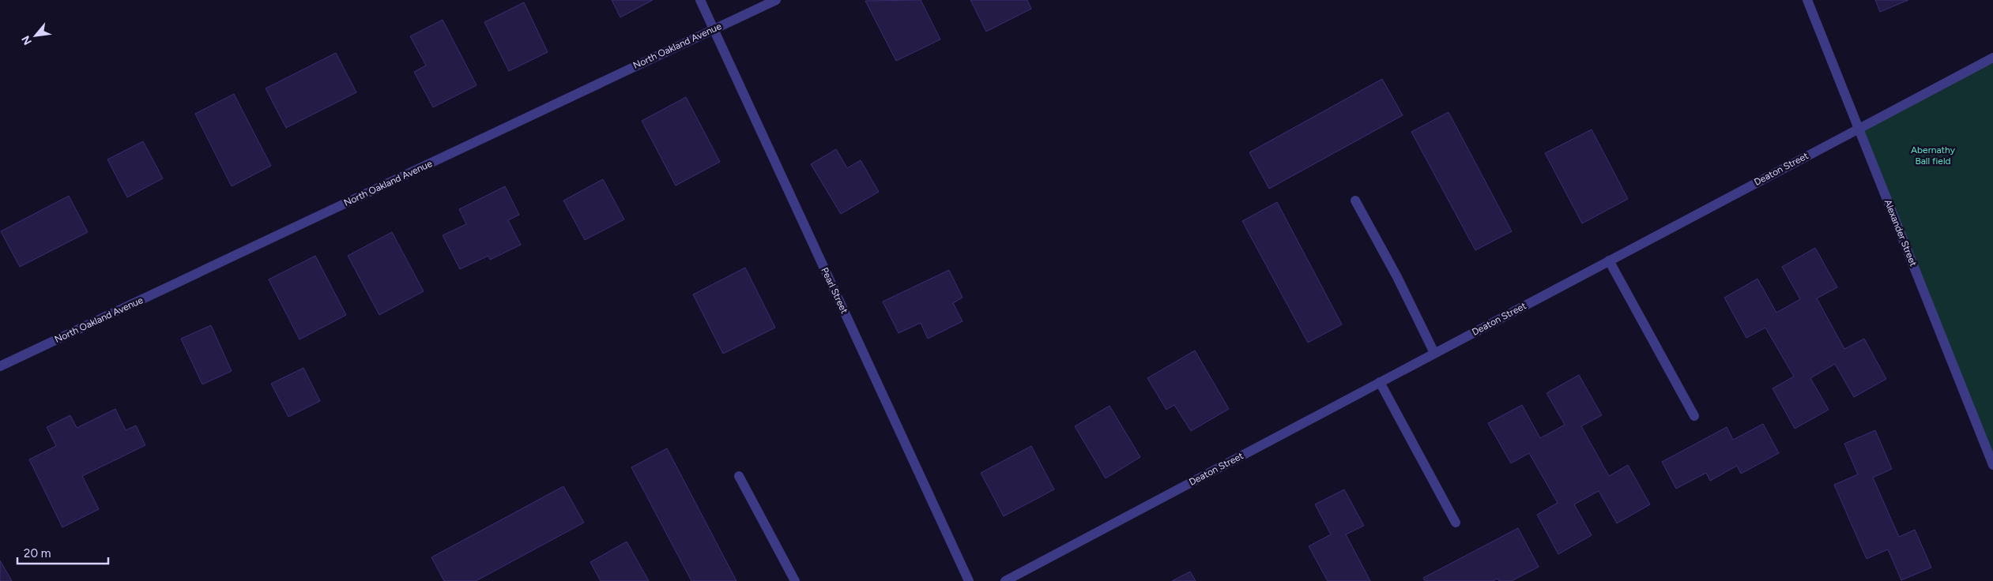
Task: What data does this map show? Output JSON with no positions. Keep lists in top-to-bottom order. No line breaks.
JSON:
{"streets":{"street":["North Oakland Avenue","Deaton Street","Alexander Street","Pearl Street"]},"crossings":[["North Oakland Avenue","Pearl Street"],["Deaton Street","Alexander Street"]],"parks":["Abernathy Ball field"],"scale_bar":"20 m","north":"bottom left"}
